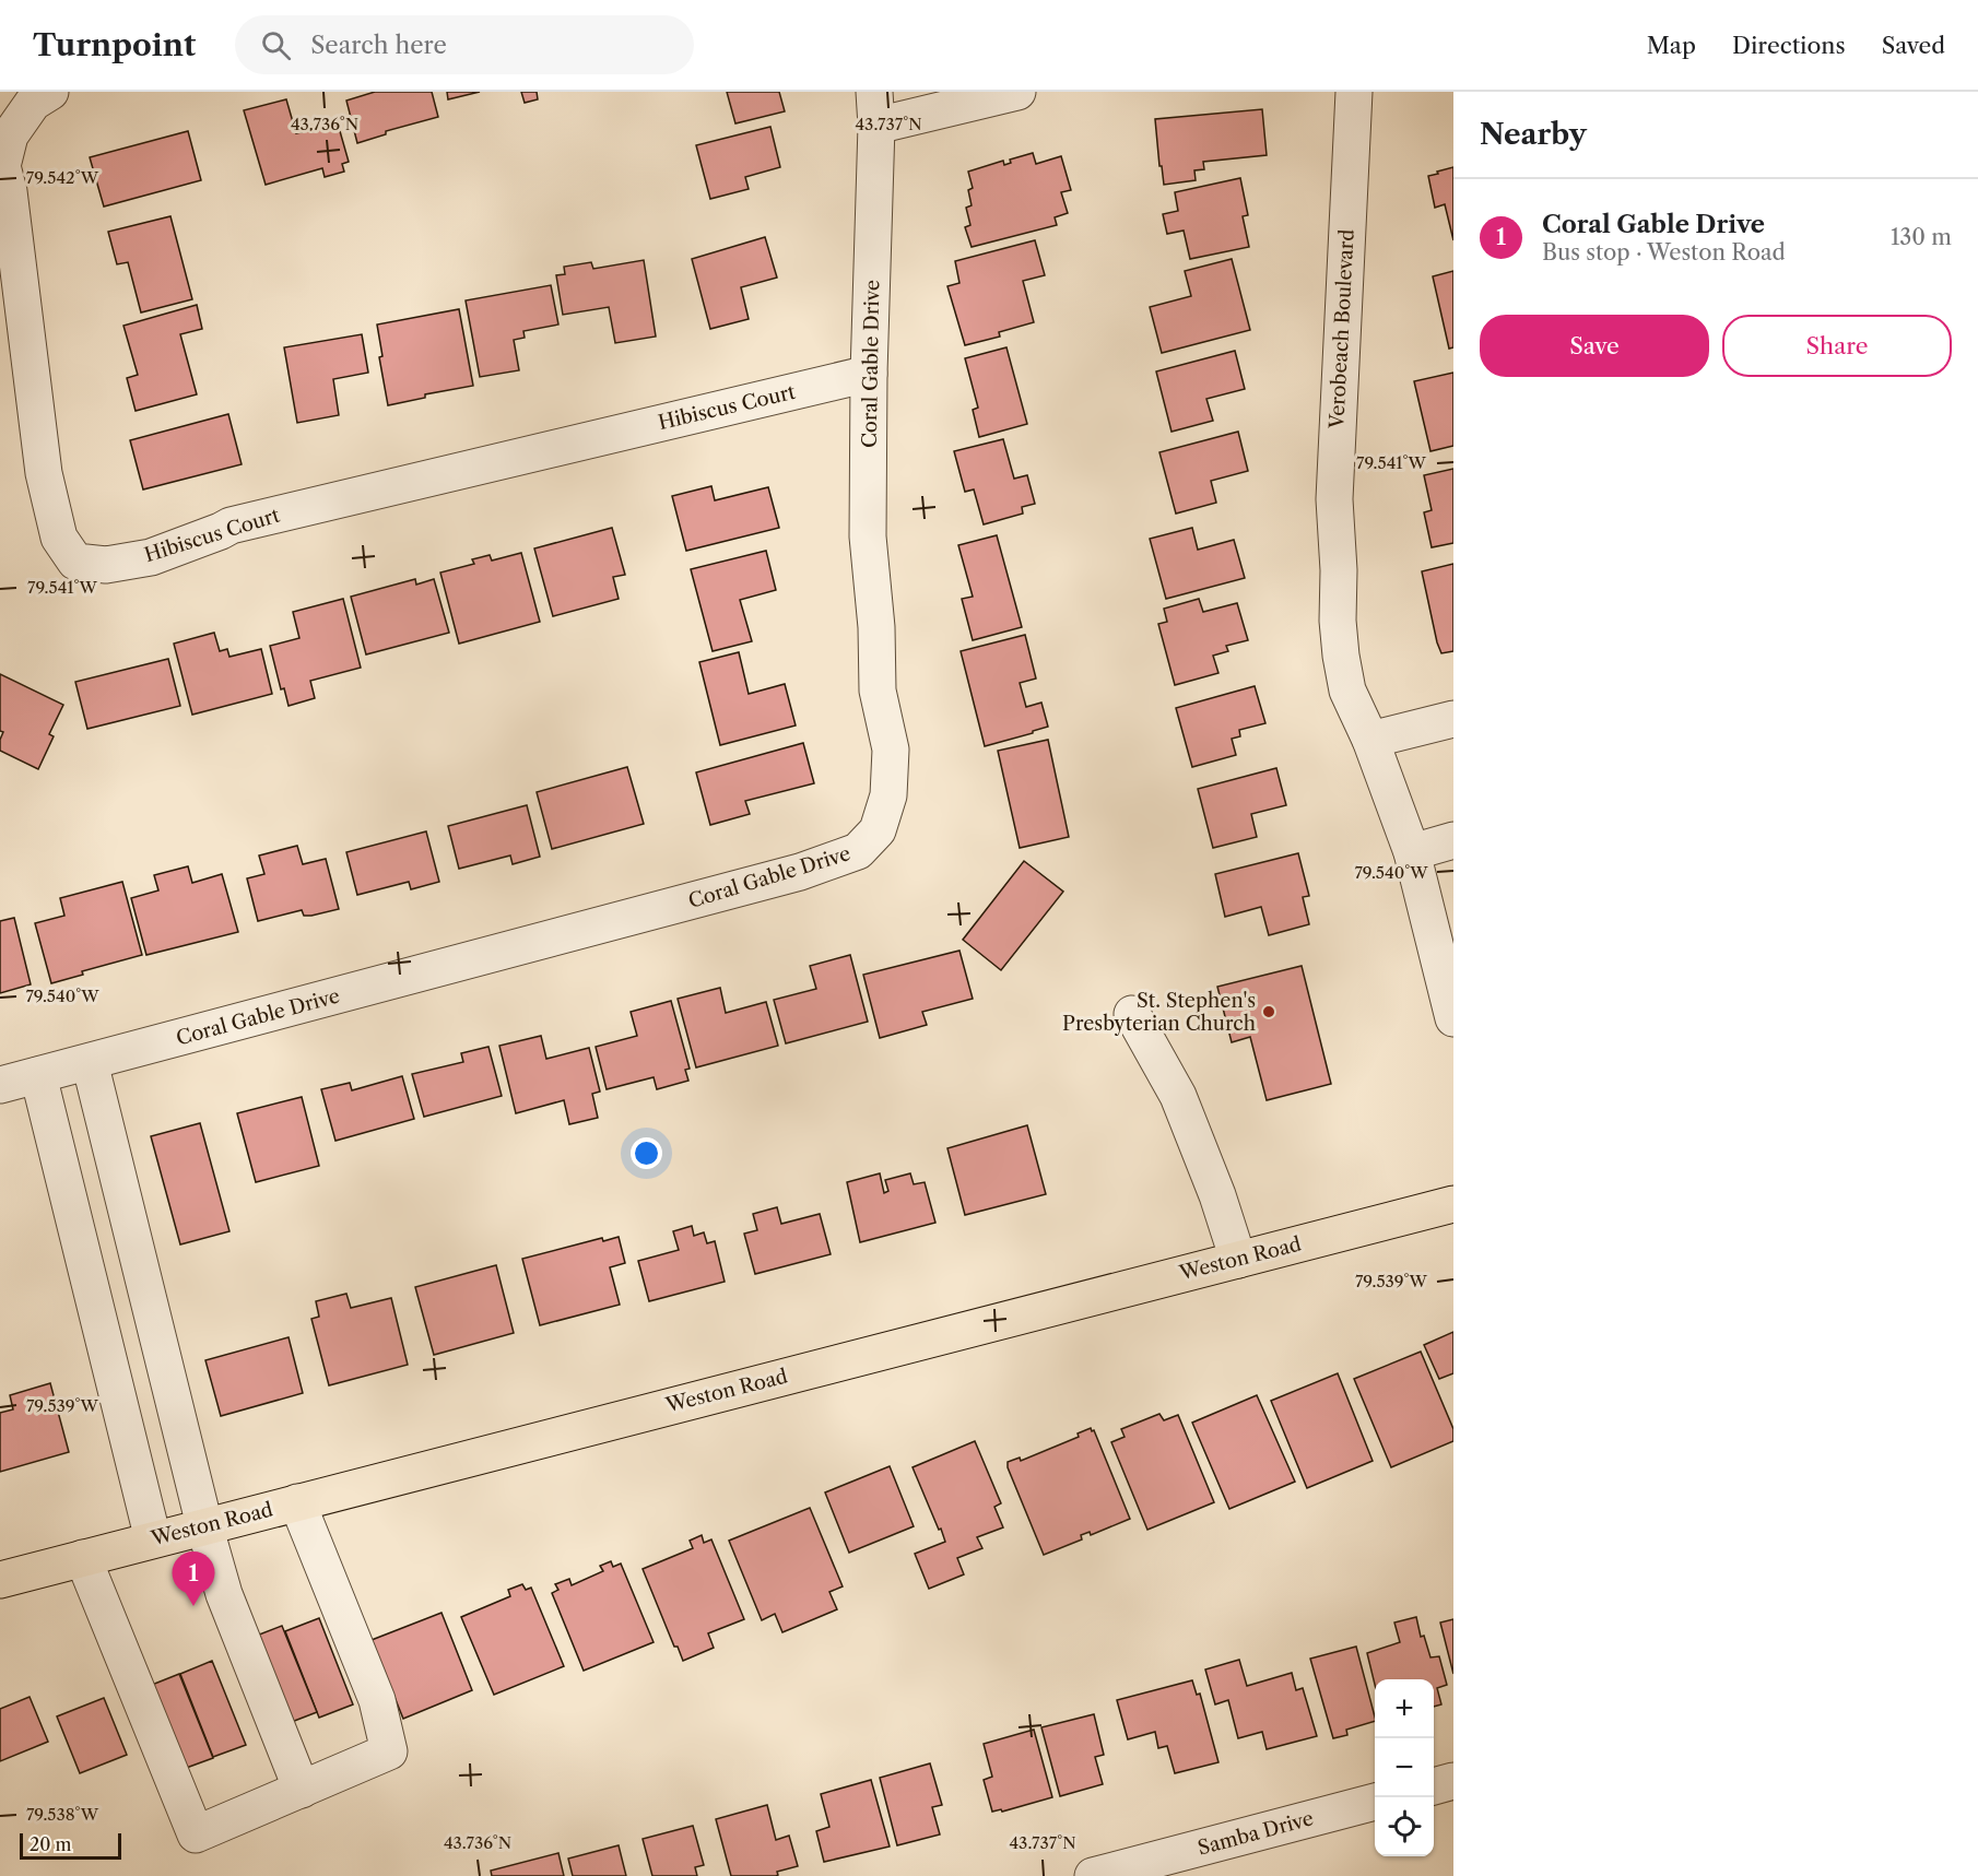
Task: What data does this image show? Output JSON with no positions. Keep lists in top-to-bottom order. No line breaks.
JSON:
{"streets":{"main road":["Weston Road"],"street":["Verobeach Boulevard","Coral Gable Drive","Hibiscus Court","Samba Drive"]},"crossings":[["Coral Gable Drive","Hibiscus Court"]],"places":["St. Stephen's Presbyterian Church"],"scale_bar":"20 m","page":{"header":"Turnpoint","search":"Search here","nav":["Map","Directions","Saved"],"heading":"Nearby","list":[{"mark":"1","name":"Coral Gable Drive","note":"Bus stop · Weston Road","value":"130 m"}],"buttons":["Save","Share"],"pins":"1","map_buttons":["+","−"],"scale":"20 m"},"coordinates":["43.736°N","43.737°N","79.542°W","79.541°W","79.540°W","79.539°W","79.538°W"]}
